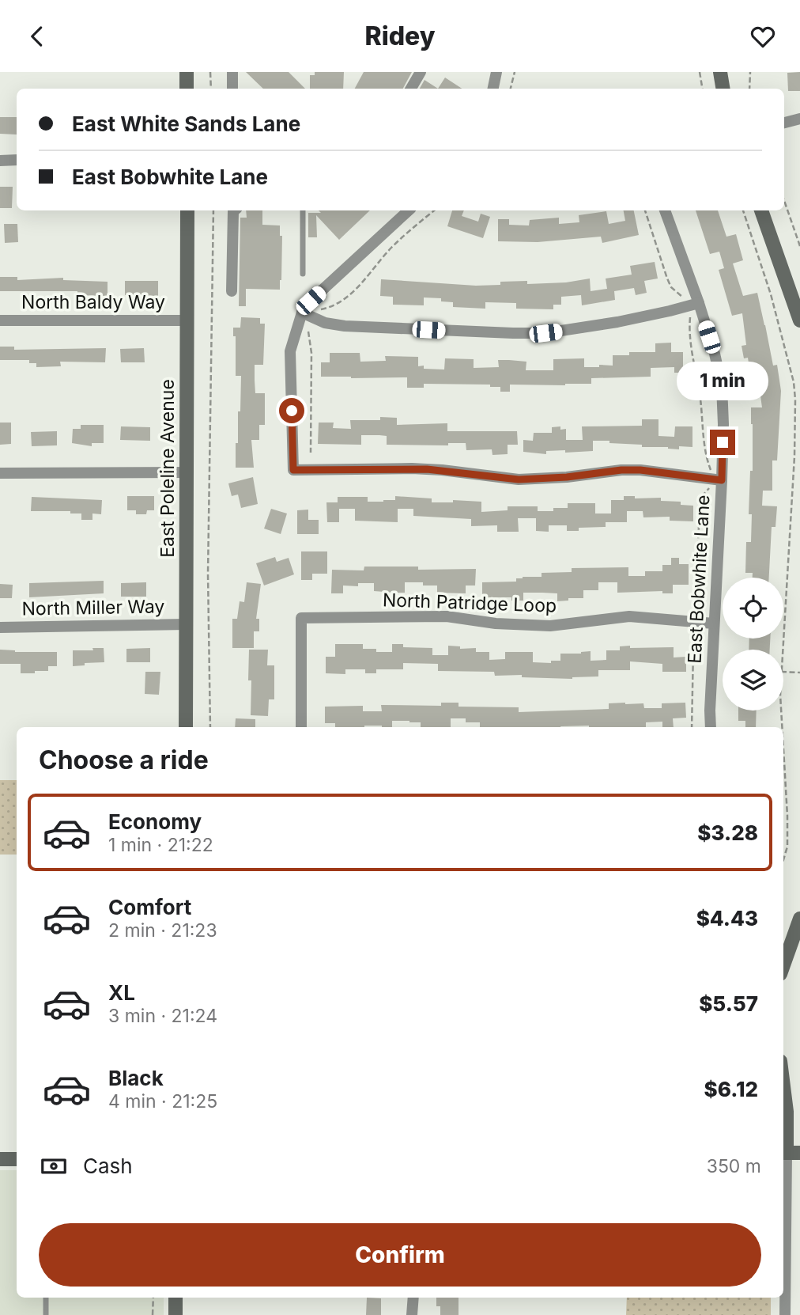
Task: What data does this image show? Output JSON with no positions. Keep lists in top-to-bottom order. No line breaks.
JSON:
{"streets":{"main road":["East Poleline Avenue"],"street":["North Baldy Way","East Bobwhite Lane","North Patridge Loop","North Miller Way"]},"crossings":[["North Baldy Way","East Poleline Avenue"],["East Poleline Avenue","North Miller Way"],["East Bobwhite Lane","North Patridge Loop"]],"page":{"header":"Ridey","banner":["East White Sands Lane","East Bobwhite Lane"],"bubble":"1 min","heading":"Choose a ride","list":[{"name":"Economy","note":"1 min · 21:22","value":"$3.28"},{"name":"Comfort","note":"2 min · 21:23","value":"$4.43"},{"name":"XL","note":"3 min · 21:24","value":"$5.57"},{"name":"Black","note":"4 min · 21:25","value":"$6.12"}],"pay":["Cash","350 m"],"buttons":"Confirm"}}
